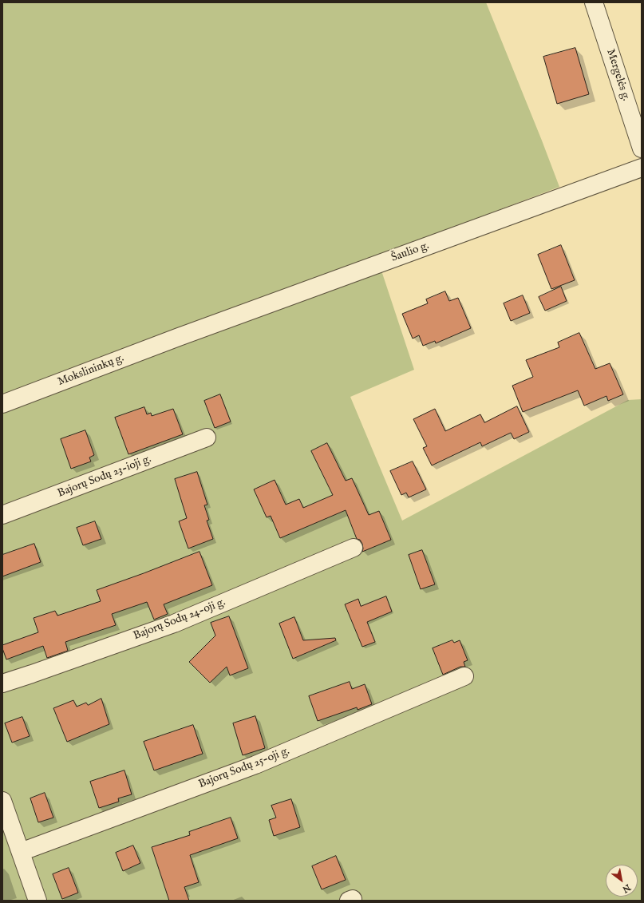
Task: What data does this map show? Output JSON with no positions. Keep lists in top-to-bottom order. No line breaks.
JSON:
{"streets":{"street":["Mergelės g.","Šaulio g.","Mokslininkų g.","Bajorų Sodų 23-ioji g.","Bajorų Sodų 24-oji g.","Bajorų Sodų 25-oji g."]},"crossings":[["Šaulio g.","Mokslininkų g."]],"north":"bottom right"}
